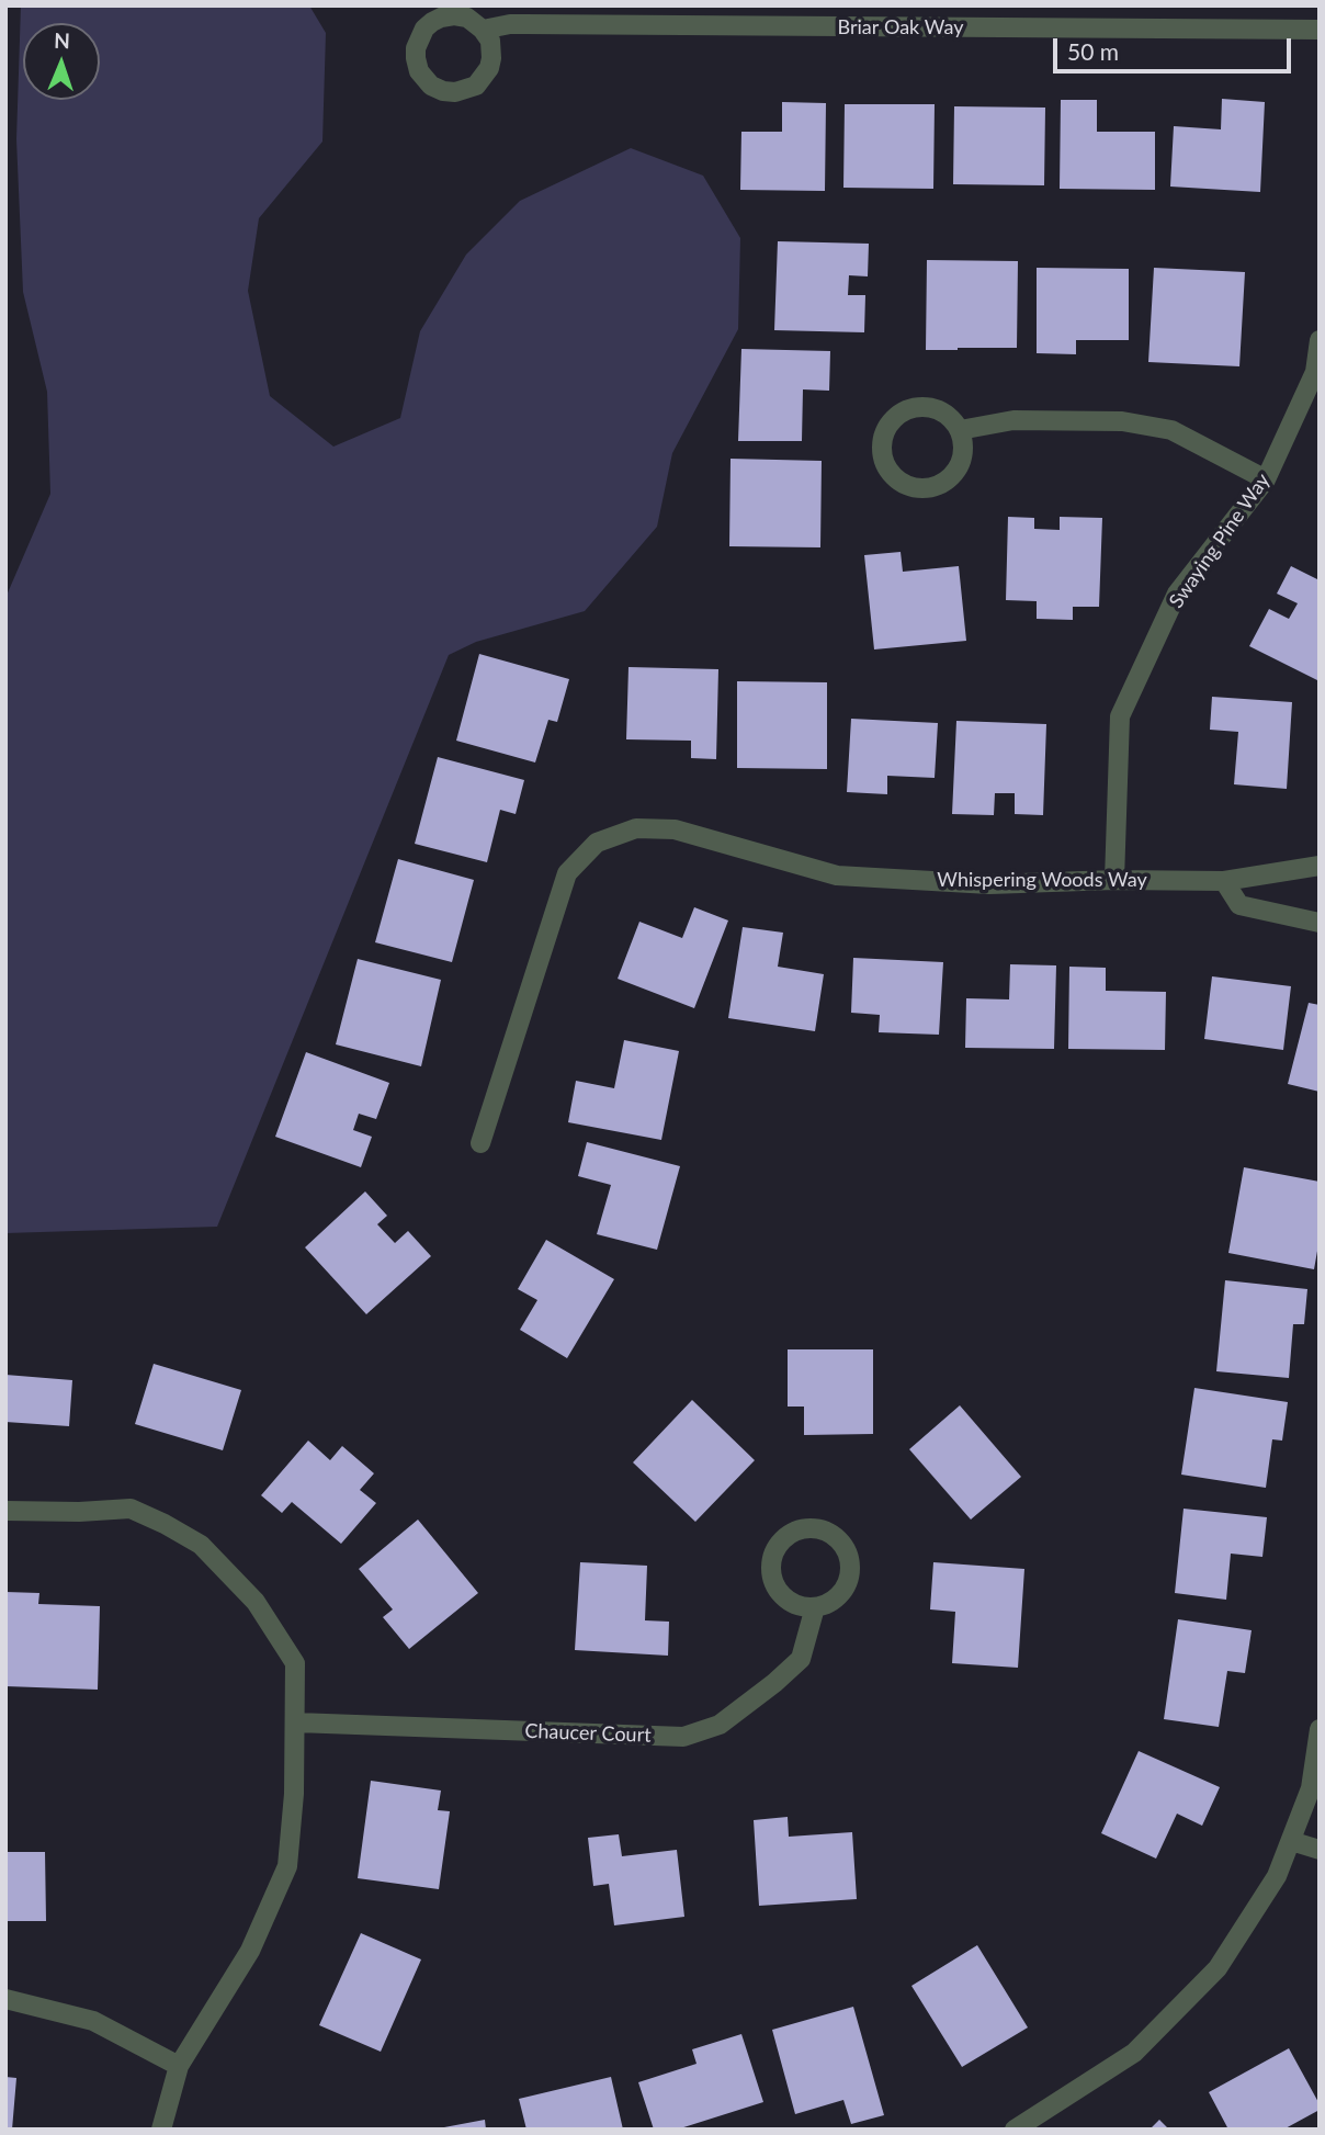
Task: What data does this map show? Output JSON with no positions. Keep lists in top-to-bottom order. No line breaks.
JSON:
{"streets":{"street":["Briar Oak Way","Swaying Pine Way","Whispering Woods Way","Chaucer Court"]},"crossings":[["Swaying Pine Way","Whispering Woods Way"]],"scale_bar":"50 m","north":"top"}
